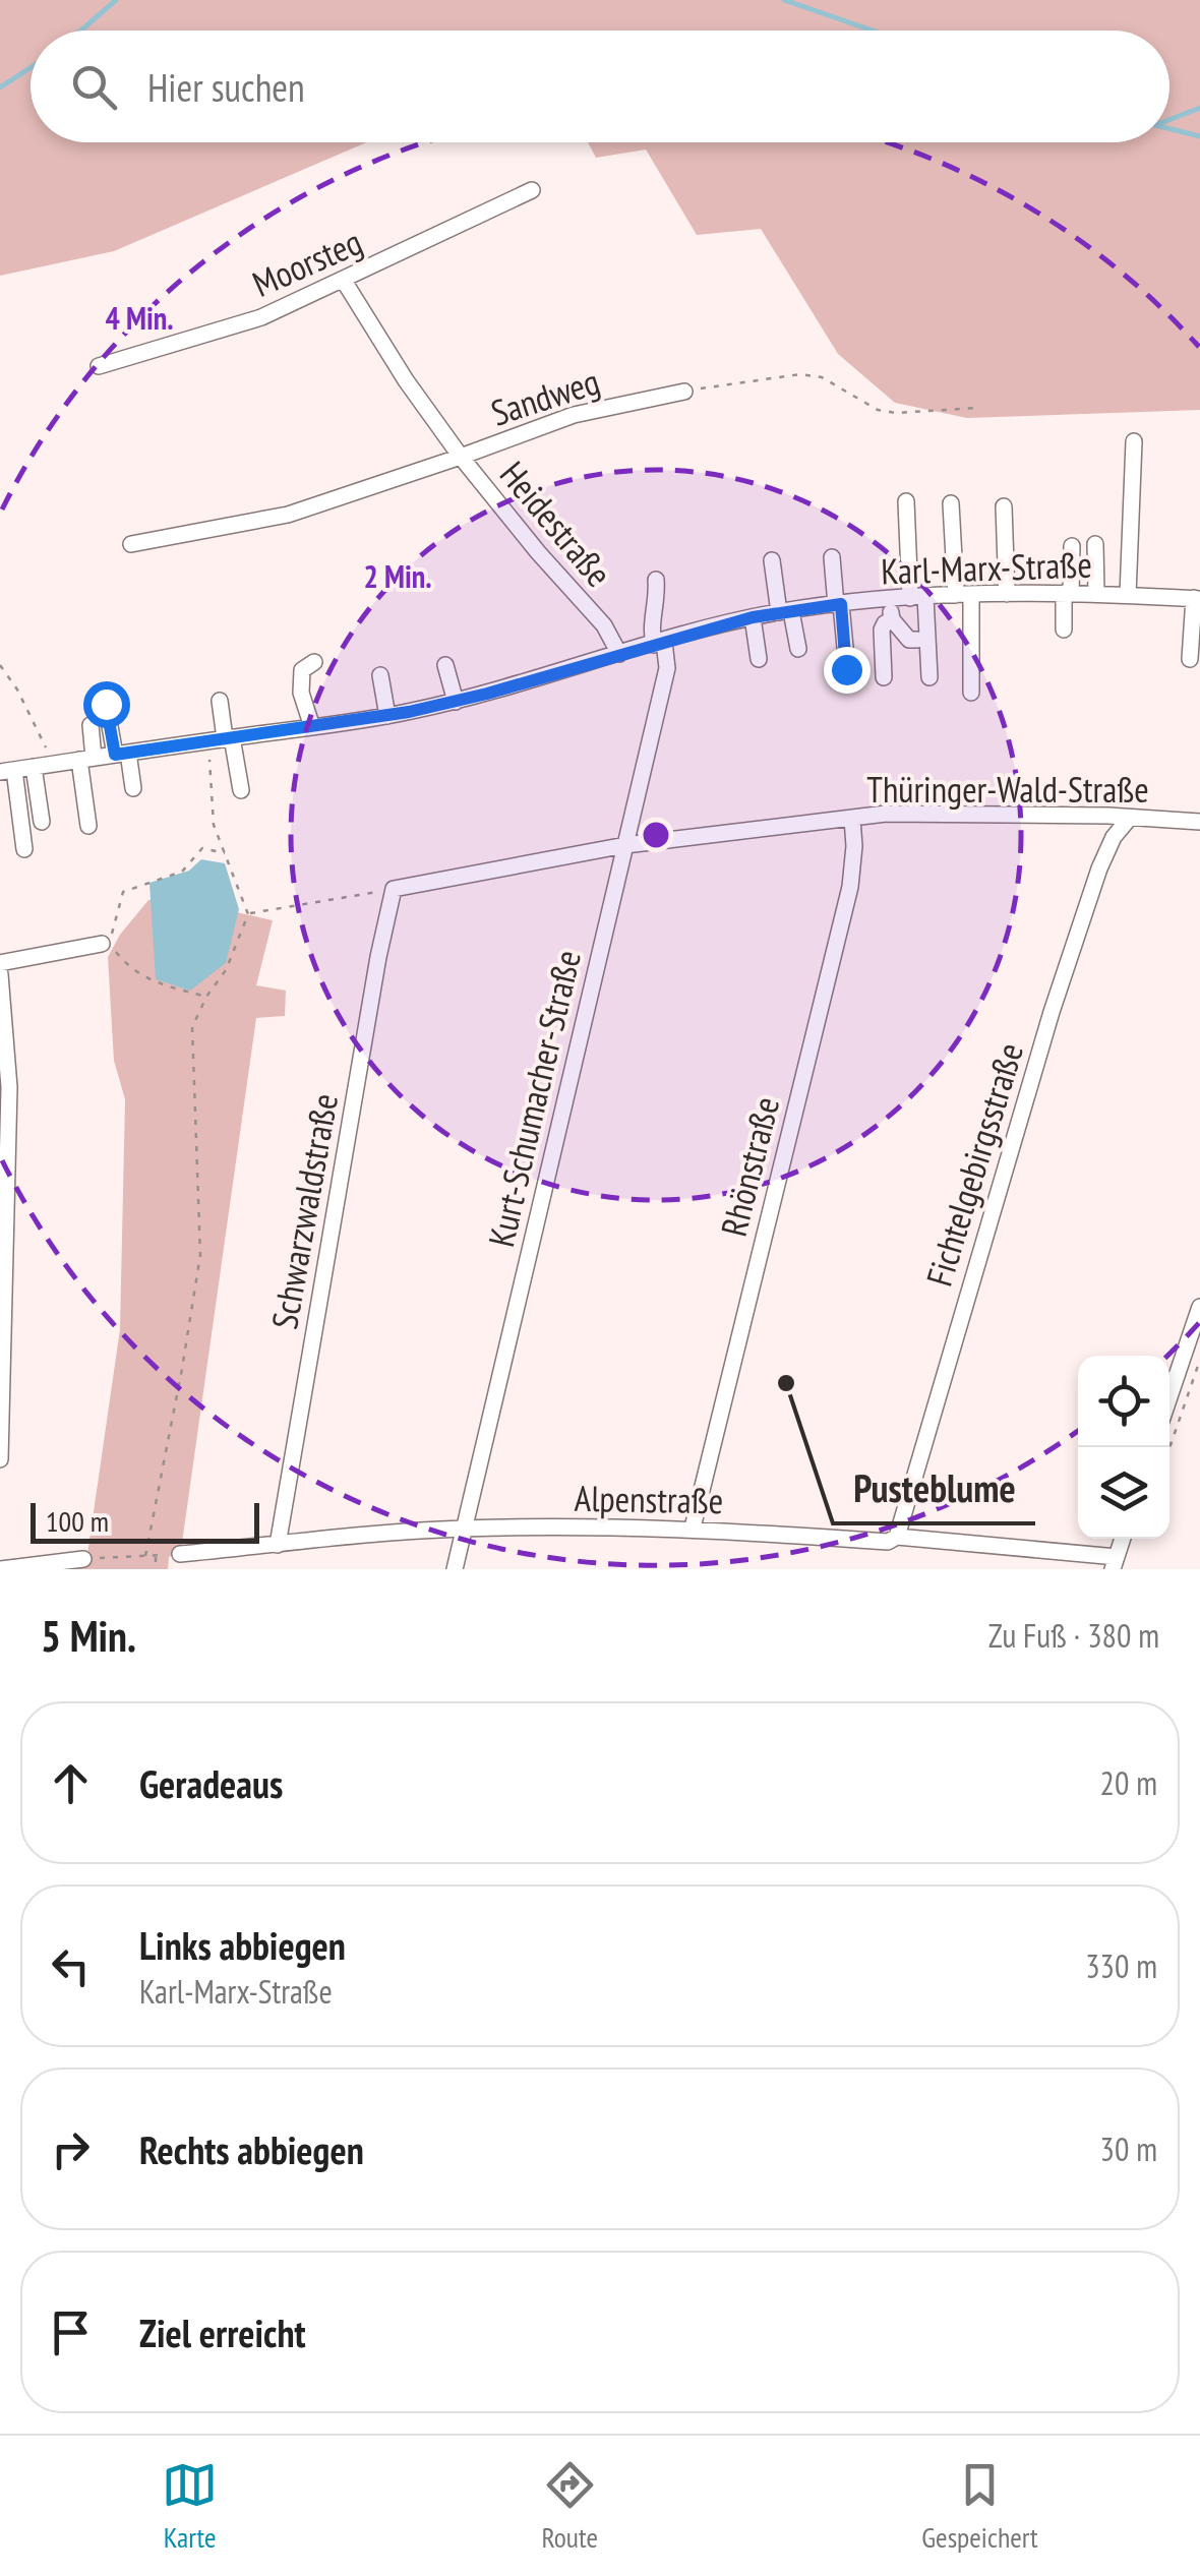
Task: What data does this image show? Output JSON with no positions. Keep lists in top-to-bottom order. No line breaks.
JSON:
{"streets":{"street":["Moorsteg","Sandweg","Heidestraße","Karl-Marx-Straße","Thüringer-Wald-Straße","Kurt-Schumacher-Straße","Fichtelgebirgsstraße","Rhönstraße","Schwarzwaldstraße","Alpenstraße"]},"crossings":[["Moorsteg","Heidestraße"],["Sandweg","Heidestraße"],["Heidestraße","Karl-Marx-Straße"],["Karl-Marx-Straße","Kurt-Schumacher-Straße"],["Thüringer-Wald-Straße","Kurt-Schumacher-Straße"],["Thüringer-Wald-Straße","Fichtelgebirgsstraße"],["Thüringer-Wald-Straße","Rhönstraße"],["Thüringer-Wald-Straße","Schwarzwaldstraße"],["Kurt-Schumacher-Straße","Alpenstraße"],["Fichtelgebirgsstraße","Alpenstraße"],["Rhönstraße","Alpenstraße"],["Schwarzwaldstraße","Alpenstraße"]],"places":["Pusteblume"],"scale_bar":"100 m","page":{"search":"Hier suchen","scale":"100 m","heading":["5 Min.","Zu Fuß · 380 m"],"list":[["Geradeaus","20 m"],["Links abbiegen","Karl-Marx-Straße","330 m"],["Rechts abbiegen","30 m"],"Ziel erreicht"],"nav":["Karte","Route","Gespeichert"]},"rings":["4 Min.","2 Min."]}
